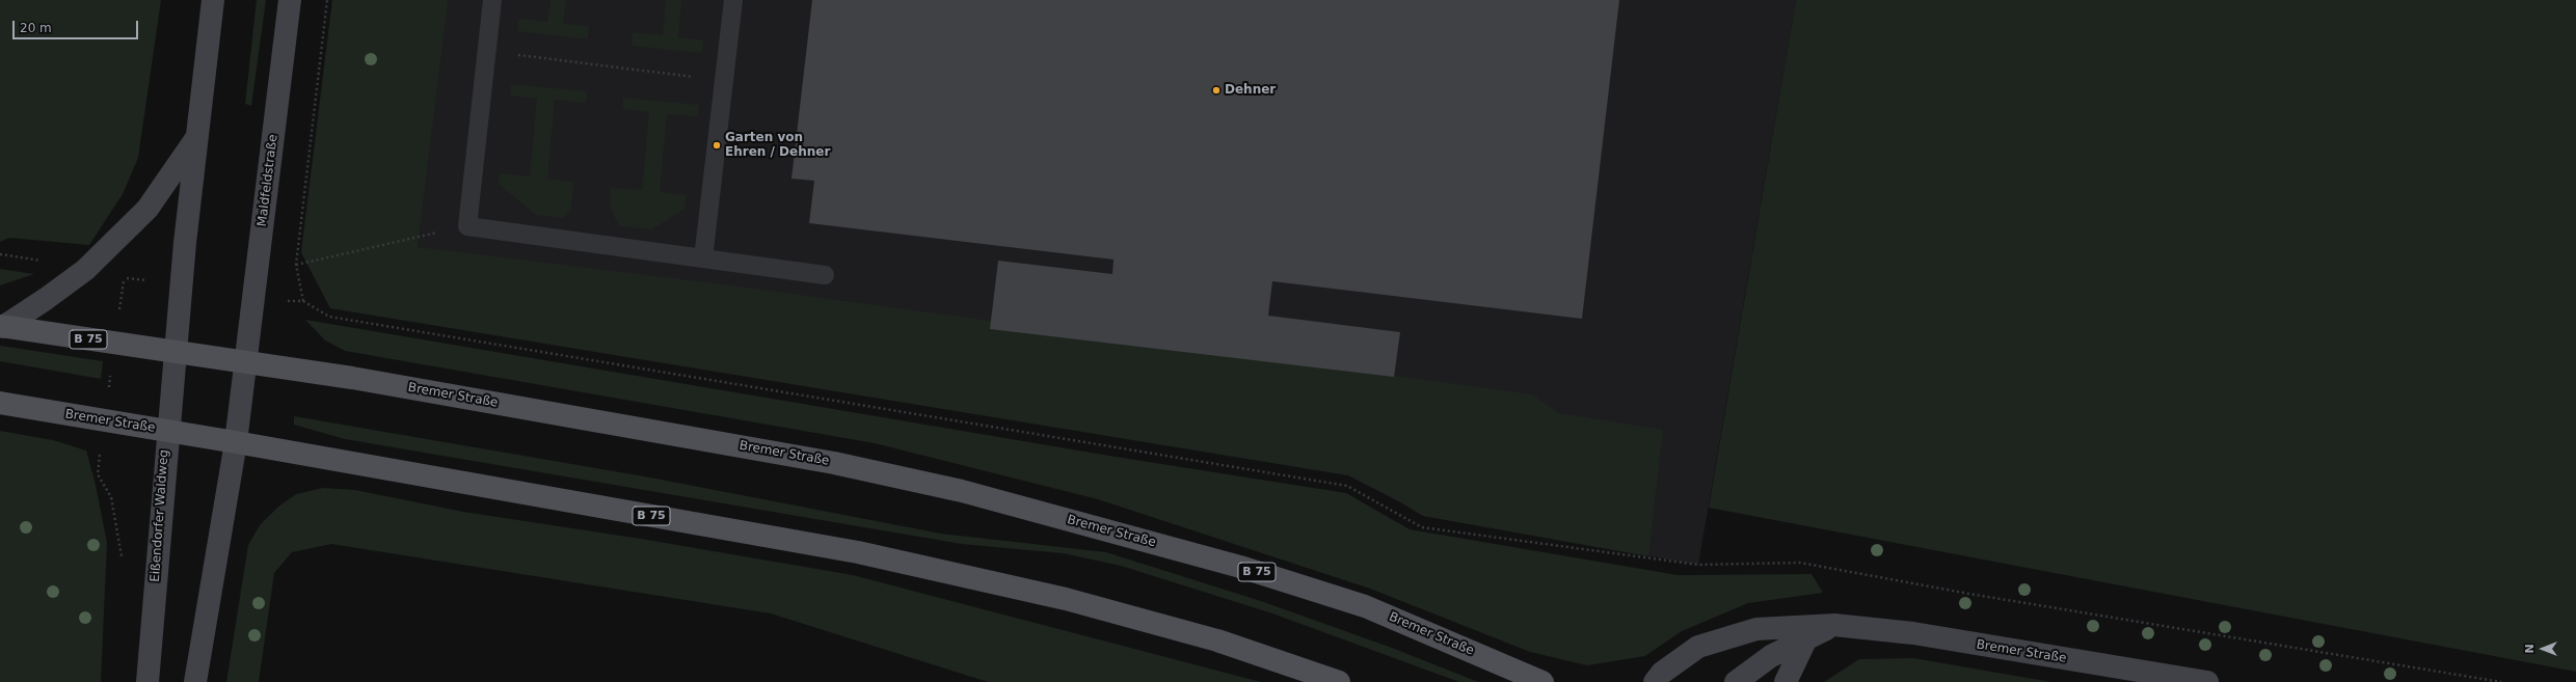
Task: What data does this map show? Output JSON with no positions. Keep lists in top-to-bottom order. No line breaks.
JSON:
{"streets":{"main road":["Maldfeldstraße","B 75","Bremer Straße","Eißendorfer Waldweg"]},"crossings":[["Maldfeldstraße","Bremer Straße"],["Bremer Straße","Eißendorfer Waldweg"]],"places":["Dehner","Garten von Ehren / Dehner"],"scale_bar":"20 m","north":"left"}
